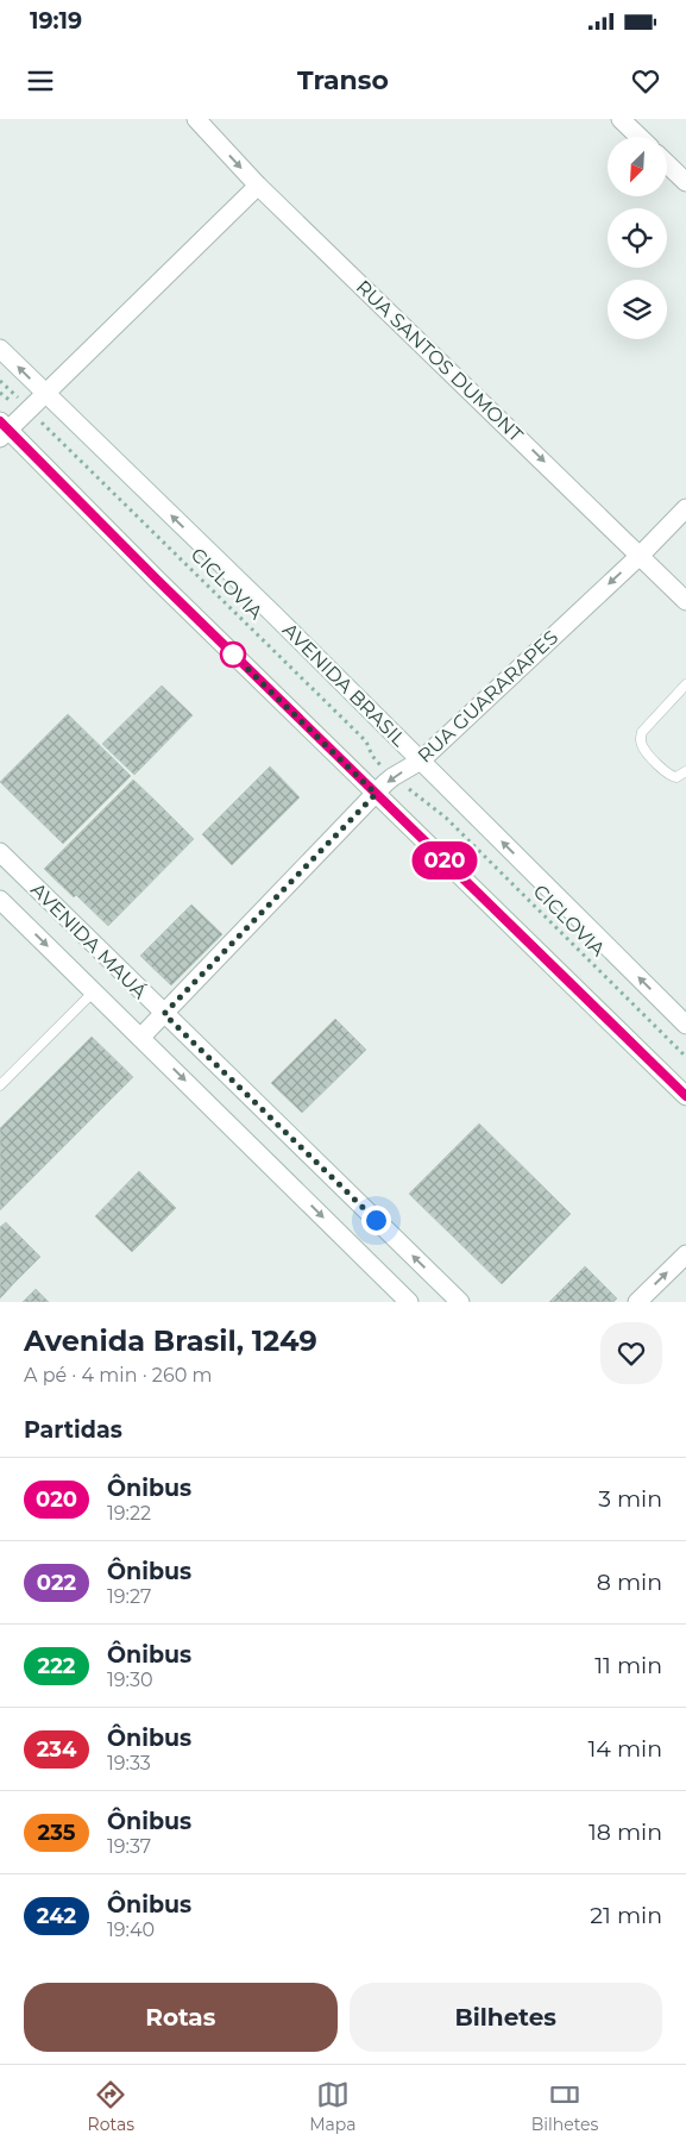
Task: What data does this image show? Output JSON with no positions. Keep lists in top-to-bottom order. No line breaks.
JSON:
{"streets":{"main road":["RUA SANTOS DUMONT","AVENIDA BRASIL","RUA GUARARAPES","AVENIDA MAUÁ"],"path":["CICLOVIA"]},"crossings":[["RUA SANTOS DUMONT","RUA GUARARAPES"],["CICLOVIA","RUA GUARARAPES"],["AVENIDA BRASIL","RUA GUARARAPES"],["RUA GUARARAPES","AVENIDA MAUÁ"]],"one_way":["RUA SANTOS DUMONT","RUA GUARARAPES"],"lines":["bus line 020"],"north":"bottom left","page":{"status":"19:19","header":"Transo","on_map":"020","heading":[["Avenida Brasil, 1249","A pé · 4 min · 260 m"],"Partidas"],"list":[{"mark":"020","name":"Ônibus","note":"19:22","value":"3 min"},{"mark":"022","name":"Ônibus","note":"19:27","value":"8 min"},{"mark":"222","name":"Ônibus","note":"19:30","value":"11 min"},{"mark":"234","name":"Ônibus","note":"19:33","value":"14 min"},{"mark":"235","name":"Ônibus","note":"19:37","value":"18 min"},{"mark":"242","name":"Ônibus","note":"19:40","value":"21 min"}],"buttons":["Rotas","Bilhetes"],"tabs":["Rotas","Mapa","Bilhetes"]}}
